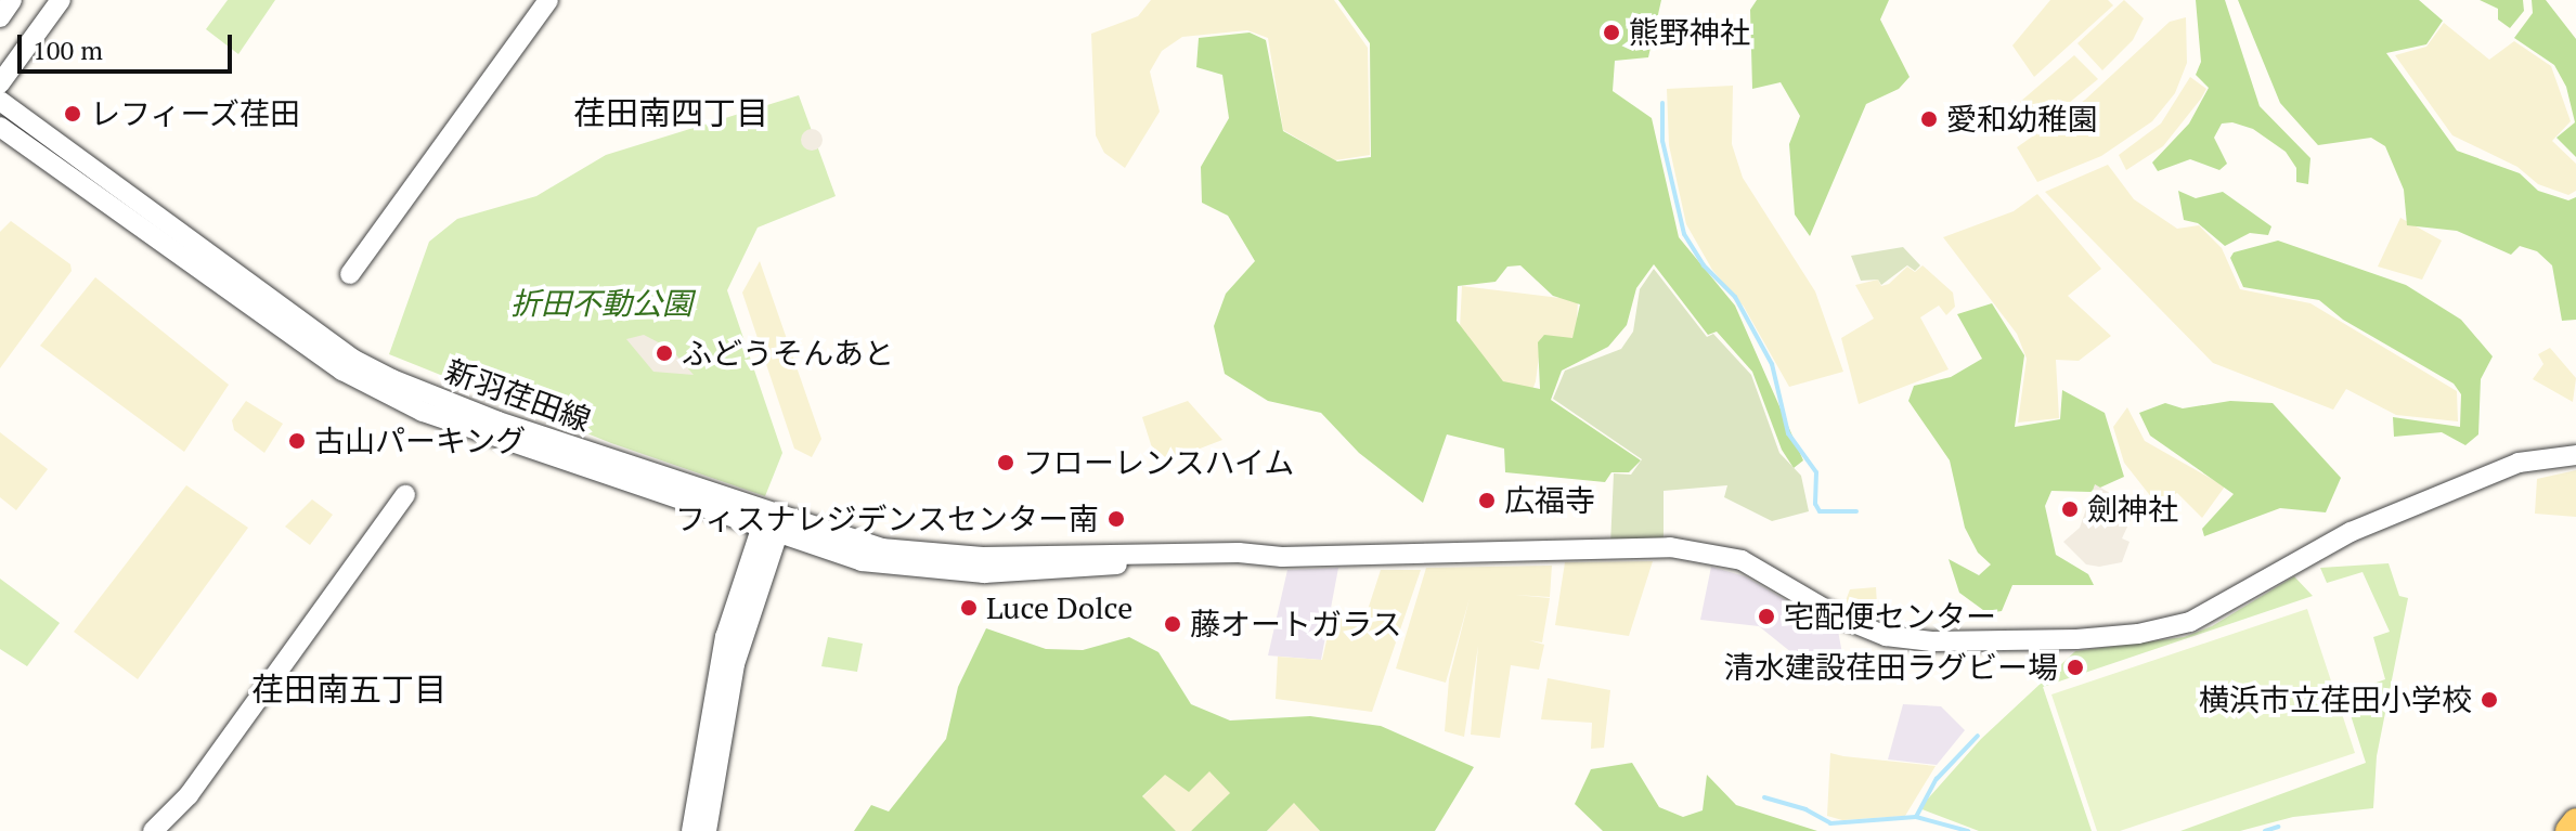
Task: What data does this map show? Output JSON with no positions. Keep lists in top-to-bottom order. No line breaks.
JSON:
{"streets":{"street":["新羽荏田線"]},"districts":["荏田南四丁目","荏田南五丁目"],"parks":["折田不動公園"],"places":["熊野神社","レフィーズ荏田","愛和幼稚園","ふどうそんあと","古山パーキング","フローレンスハイム","広福寺","劍神社","フィスナレジデンスセンター南","Luce Dolce","宅配便センター","藤オートガラス","清水建設荏田ラグビー場","横浜市立荏田小学校"],"scale_bar":"100 m"}
